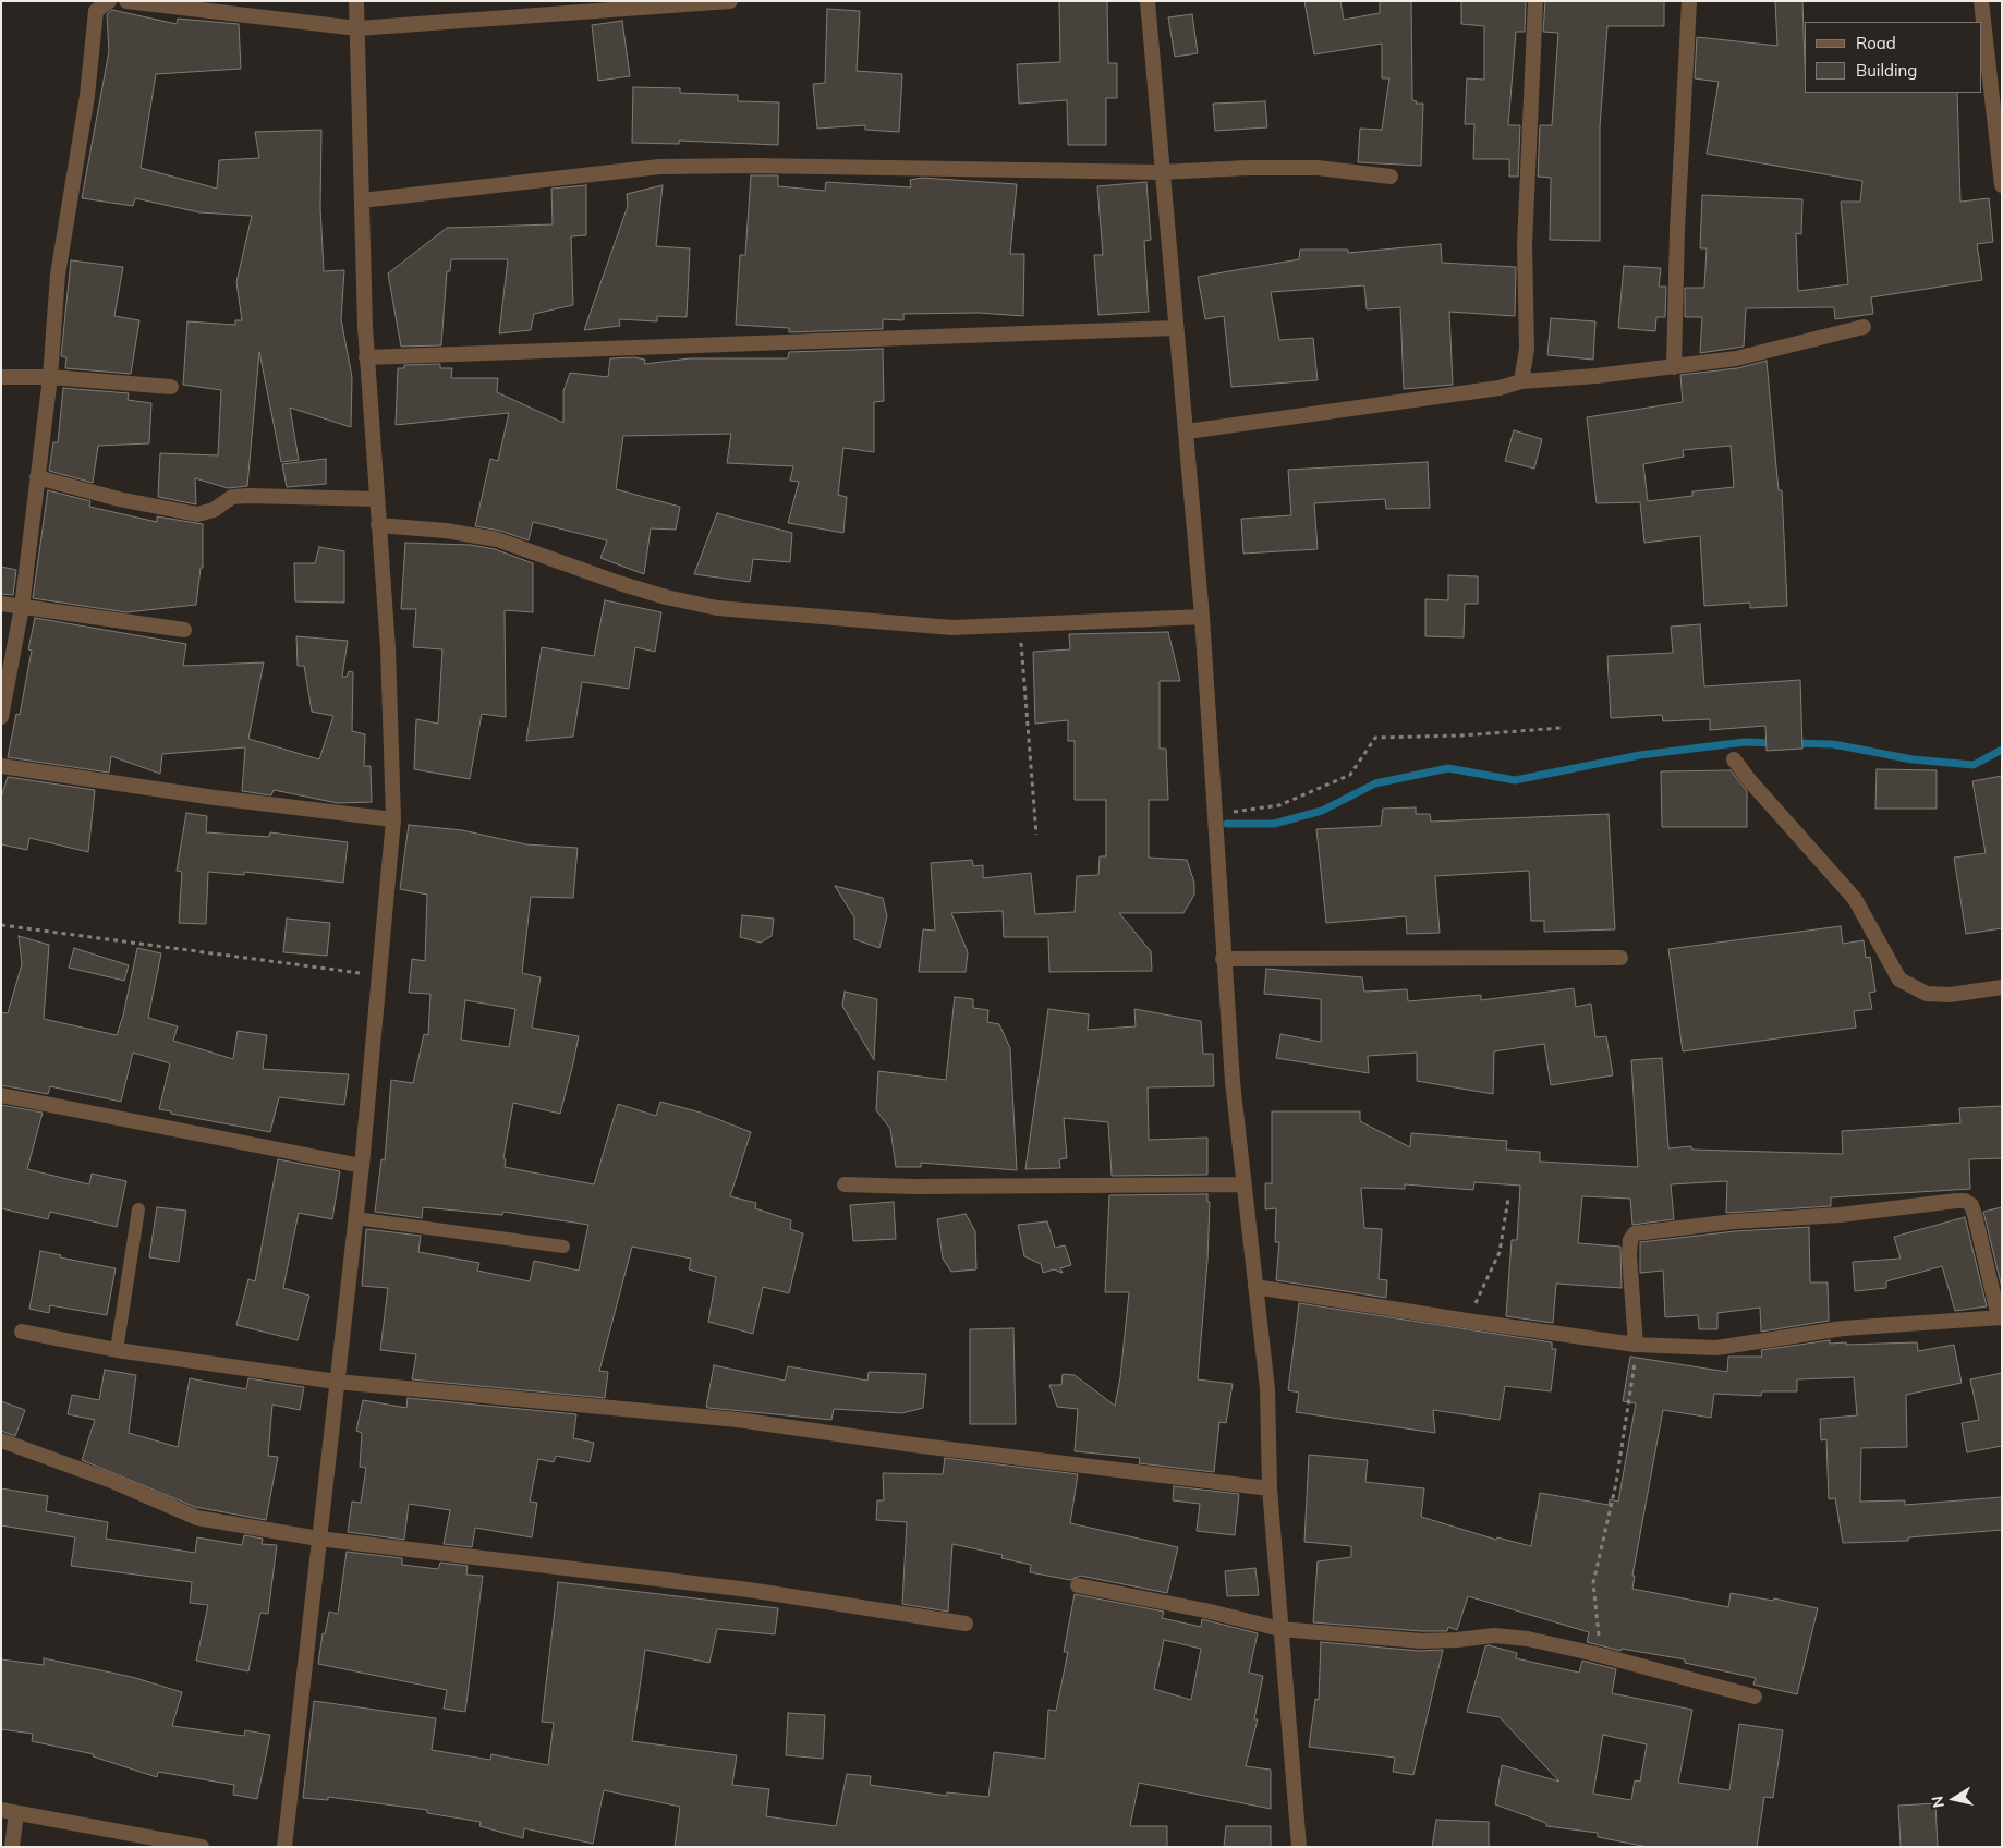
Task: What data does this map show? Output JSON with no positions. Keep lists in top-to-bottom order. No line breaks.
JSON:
{"legend":["Road","Building"],"north":"left"}
